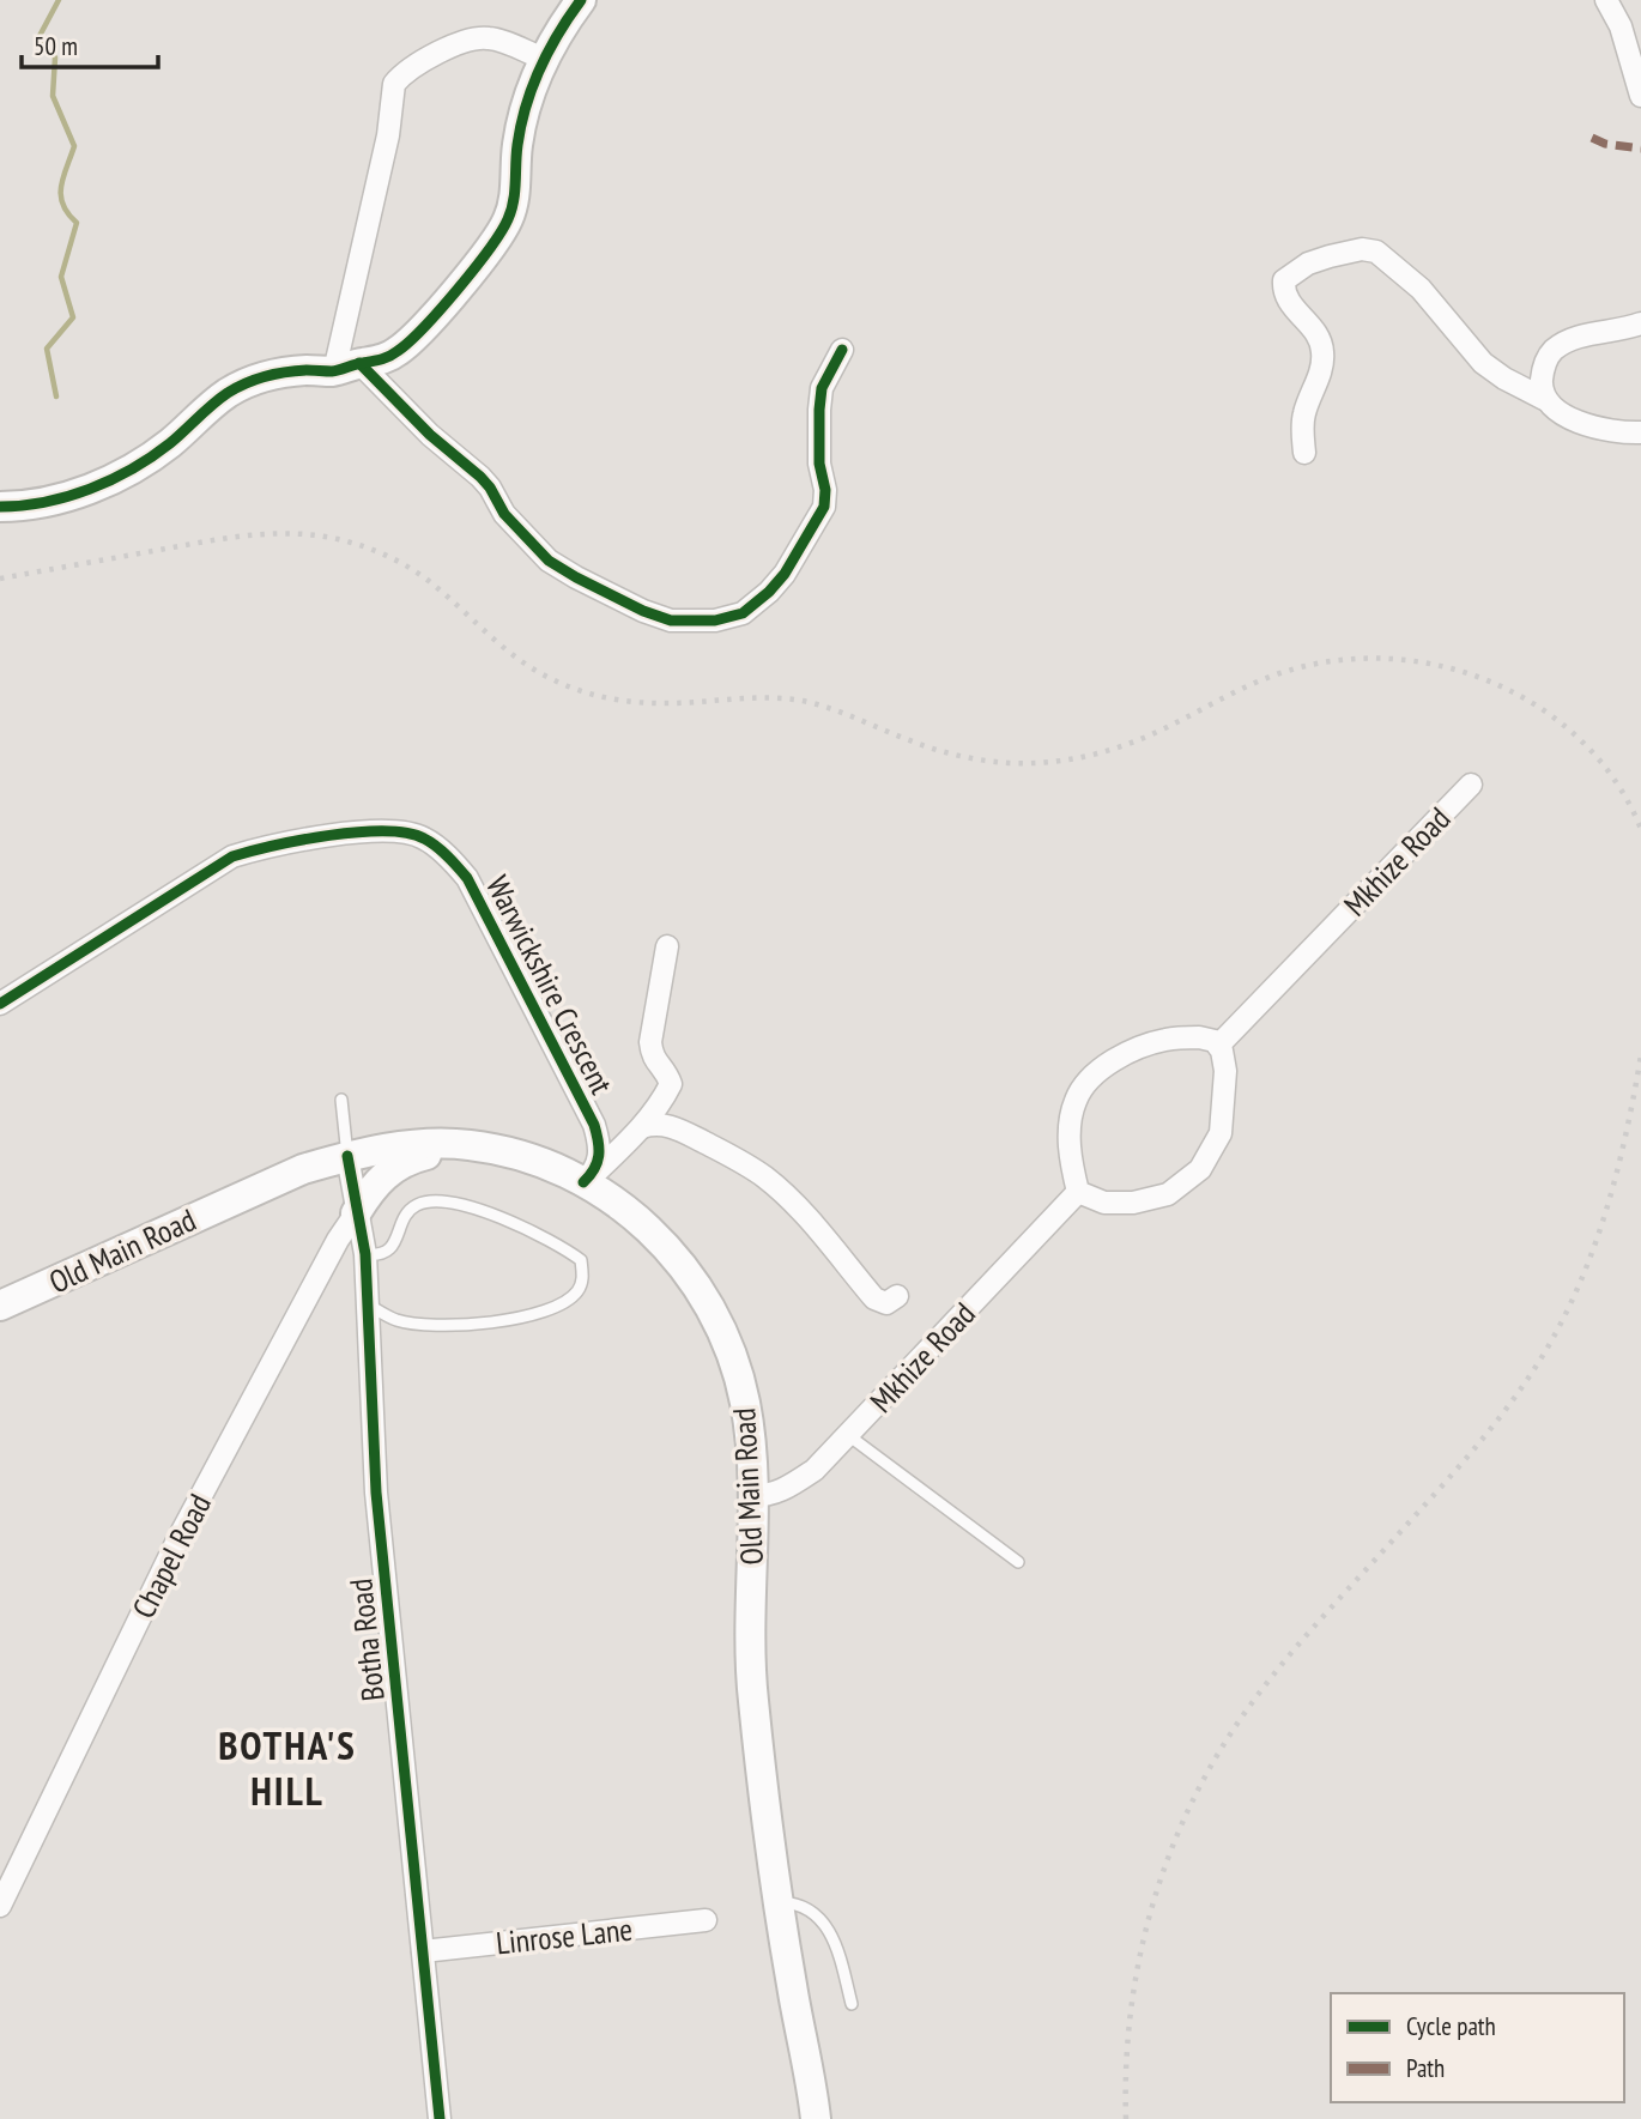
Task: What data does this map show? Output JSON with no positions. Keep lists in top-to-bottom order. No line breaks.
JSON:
{"streets":{"main road":["Old Main Road"],"street":["Mkhize Road","Warwickshire Crescent","Chapel Road","Botha Road","Linrose Lane"]},"crossings":[["Mkhize Road","Old Main Road"],["Warwickshire Crescent","Old Main Road"],["Old Main Road","Botha Road"],["Chapel Road","Botha Road"],["Botha Road","Linrose Lane"]],"districts":["BOTHA'S HILL"],"legend":["Cycle path","Path"],"scale_bar":"50 m"}
